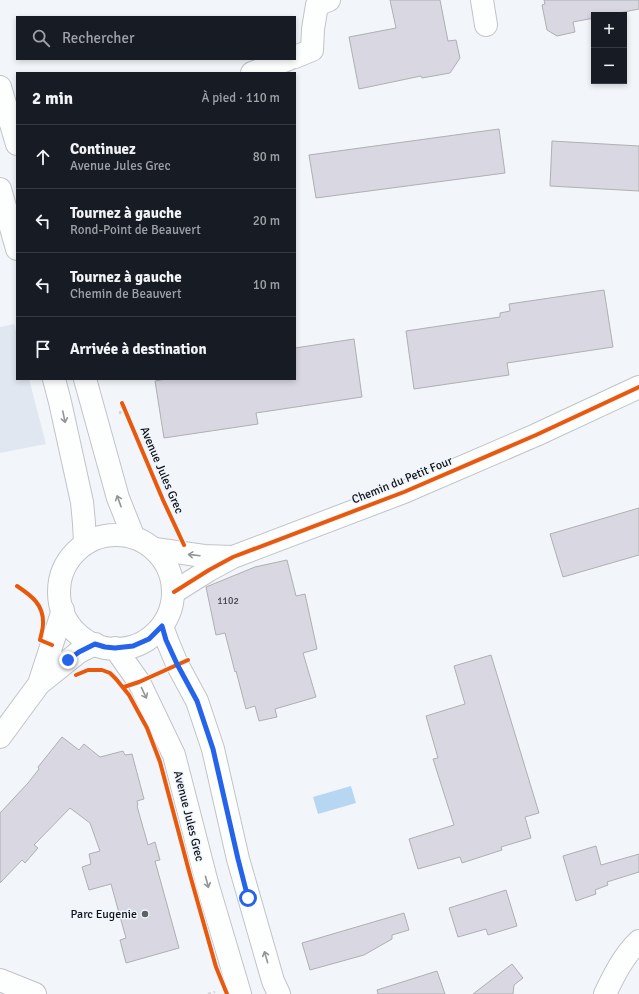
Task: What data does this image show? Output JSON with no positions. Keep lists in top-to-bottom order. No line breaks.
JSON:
{"streets":{"street":["Avenue Jules Grec","Chemin du Petit Four"]},"crossings":[["Avenue Jules Grec","Chemin du Petit Four"]],"places":["Parc Eugenie"],"house_numbers":["1102"],"page":{"map_buttons":["+","−"],"search":"Rechercher","heading":["2 min","À pied · 110 m"],"list":[["Continuez","Avenue Jules Grec","80 m"],["Tournez à gauche","Rond-Point de Beauvert","20 m"],["Tournez à gauche","Chemin de Beauvert","10 m"],"Arrivée à destination"]}}
